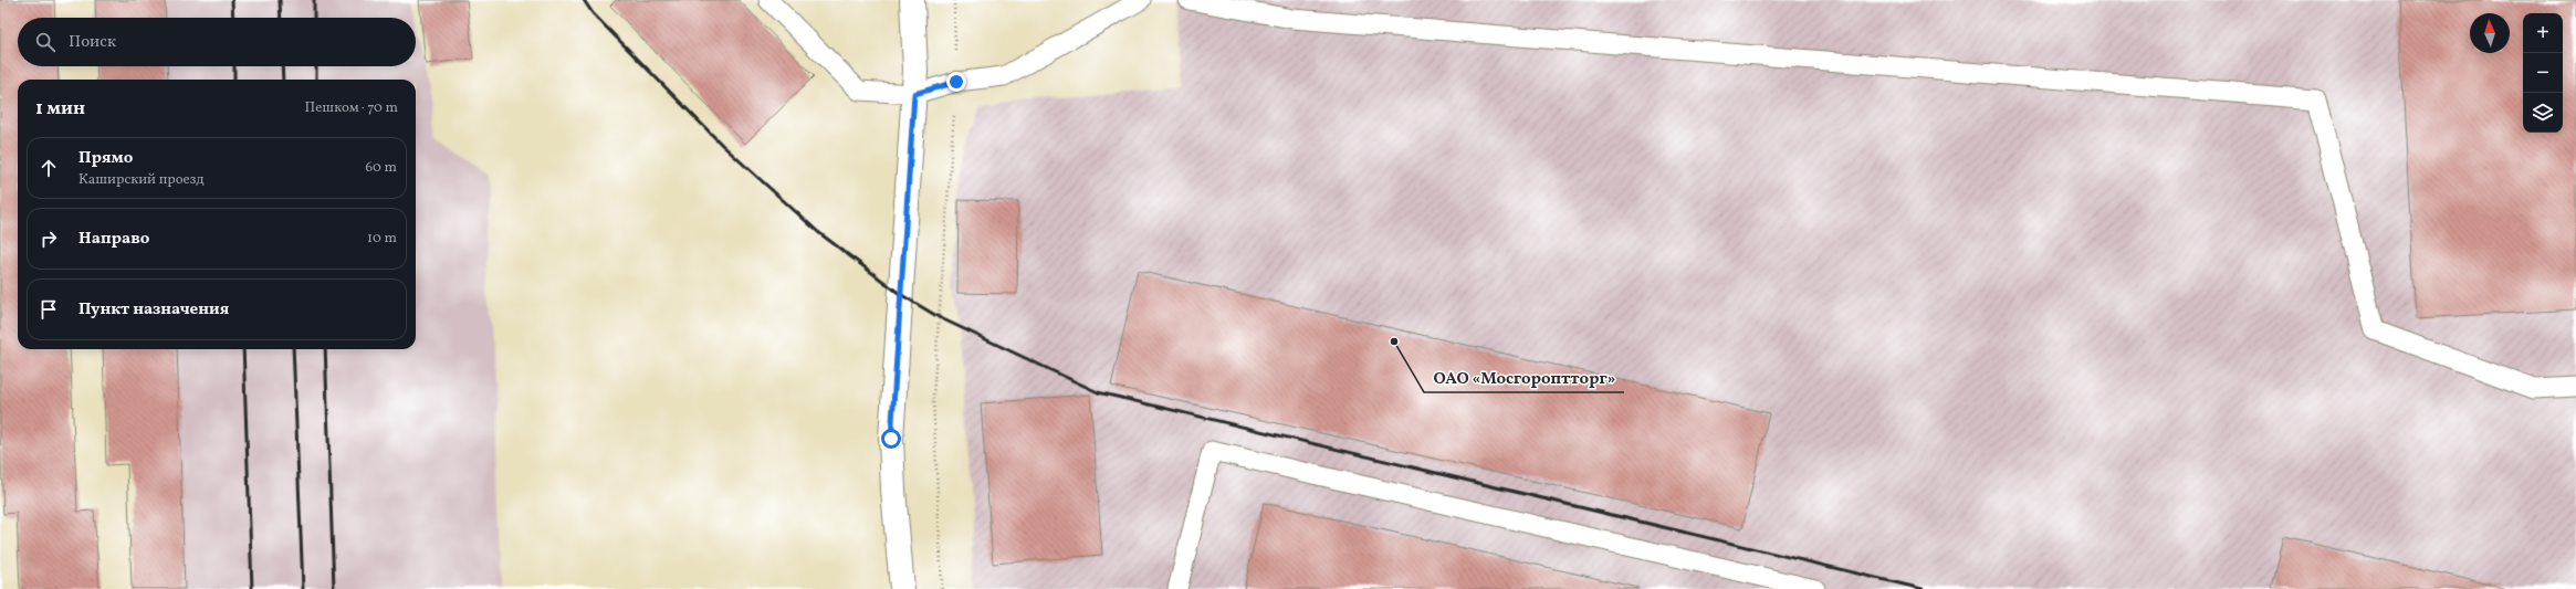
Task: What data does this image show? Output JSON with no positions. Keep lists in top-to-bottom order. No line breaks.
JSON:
{"places":["ОАО «Мосгороптторг»"],"north":"top","page":{"map_buttons":["+","−"],"search":"Поиск","heading":["1 мин","Пешком · 70 m"],"list":[["Прямо","Каширский проезд","60 m"],["Направо","10 m"],"Пункт назначения"]}}
